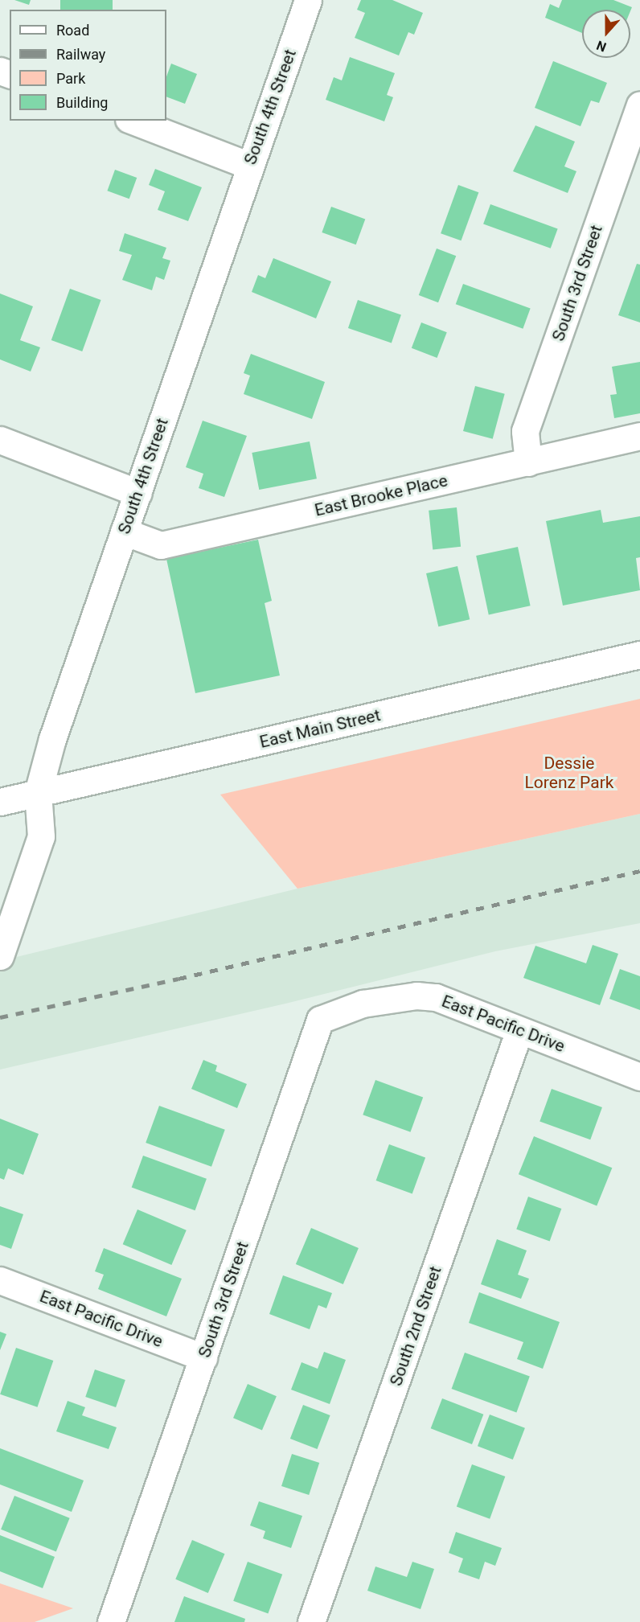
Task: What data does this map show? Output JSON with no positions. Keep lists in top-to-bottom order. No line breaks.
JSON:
{"streets":{"street":["South 4th Street","South 3rd Street","East Brooke Place","East Main Street","East Pacific Drive","South 2nd Street"]},"crossings":[["South 4th Street","East Brooke Place"],["South 4th Street","East Main Street"],["South 3rd Street","East Brooke Place"],["South 3rd Street","East Pacific Drive"],["East Pacific Drive","South 2nd Street"]],"parks":["Dessie Lorenz Park"],"legend":["Road","Railway","Park","Building"],"north":"bottom"}
